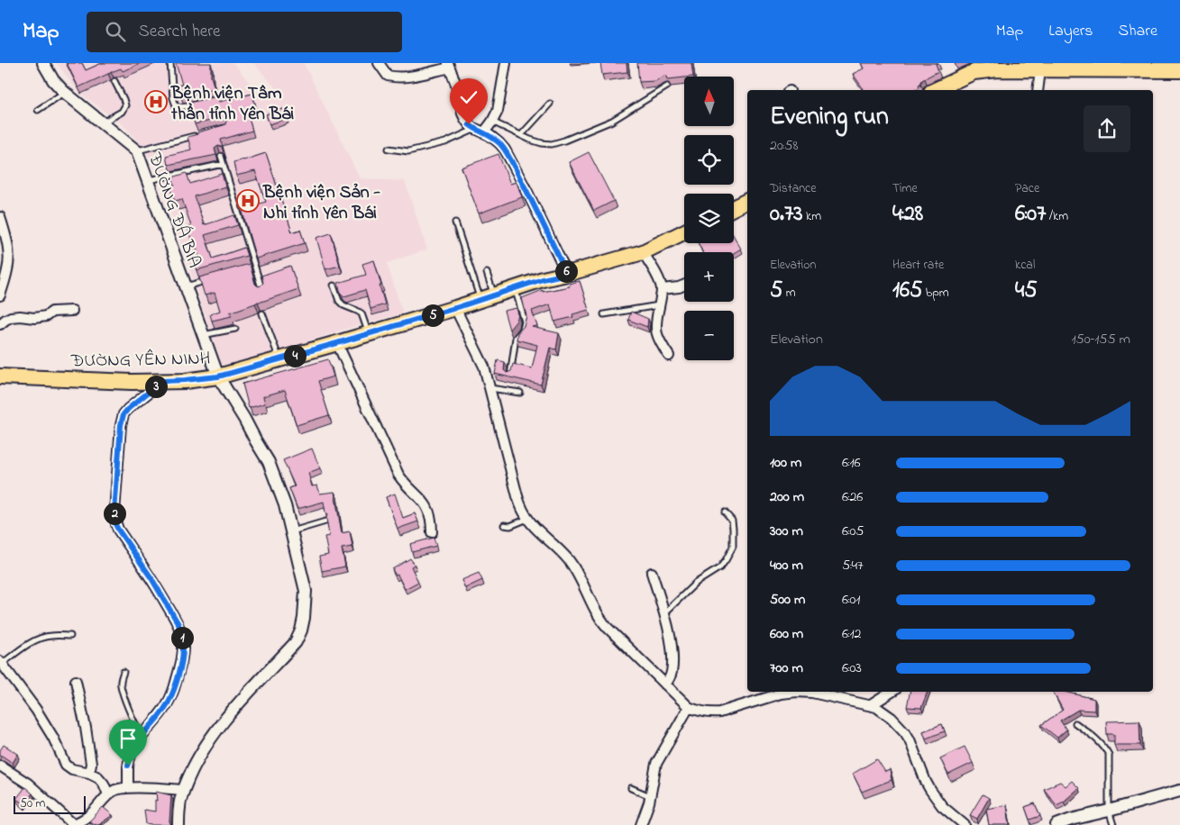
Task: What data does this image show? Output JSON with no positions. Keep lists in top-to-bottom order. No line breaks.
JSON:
{"streets":{"main road":["ĐƯỜNG YÊN NINH"],"street":["ĐƯỜNG ĐÁ BIA"]},"crossings":[["ĐƯỜNG ĐÁ BIA","ĐƯỜNG YÊN NINH"]],"places":{"hospital":["Bệnh viện Tâm thần tỉnh Yên Bái","Bệnh viện Sản - Nhi tỉnh Yên Bái"]},"scale_bar":"50 m","north":"top","page":{"header":"Map","search":"Search here","nav":["Map","Layers","Share"],"map_buttons":["+","−"],"heading":["Evening run","20:58"],"stats":[["Distance","0.73 km"],["Time","4:28"],["Pace","6:07 /km"],["Elevation","5 m"],["Heart rate","165 bpm"],["kcal","45"]],"pins":["6","5","4","3","2","1"],"chart":["Elevation","150–155 m"],"list":[{"name":"100 m","note":"6:16"},{"name":"200 m","note":"6:26"},{"name":"300 m","note":"6:05"},{"name":"400 m","note":"5:47"},{"name":"500 m","note":"6:01"},{"name":"600 m","note":"6:12"},{"name":"700 m","note":"6:03"}],"scale":"50 m"}}
